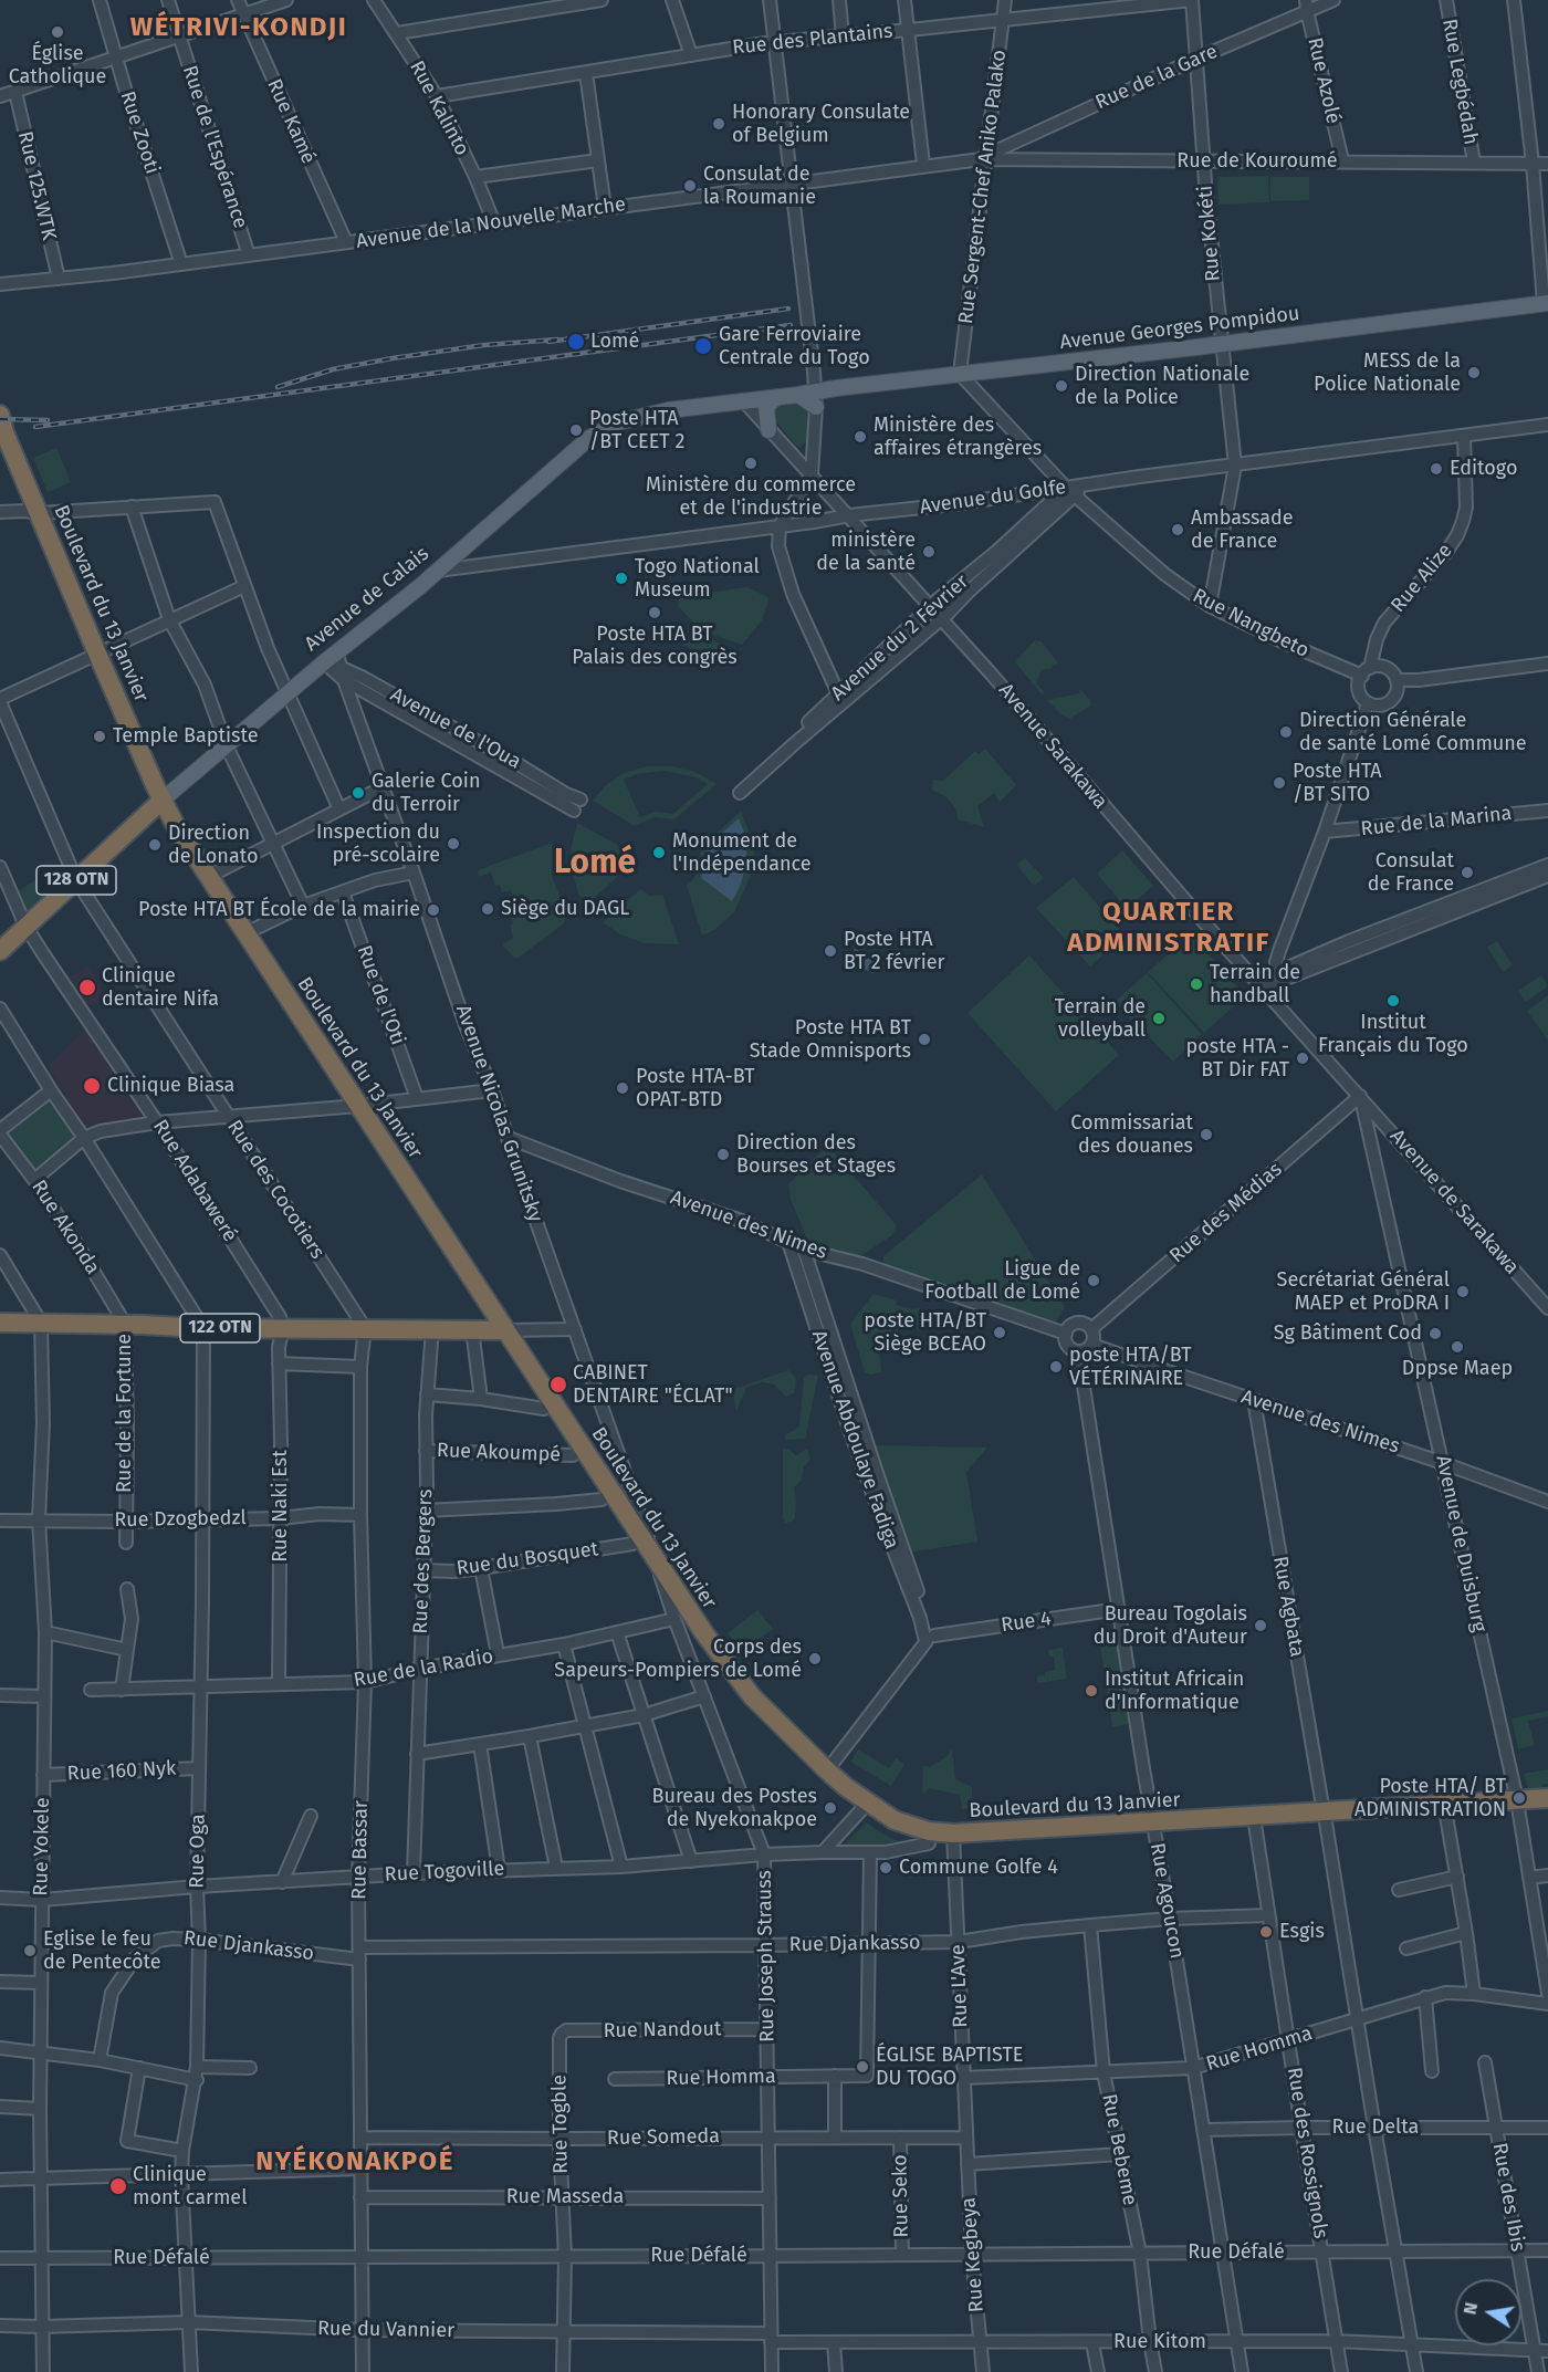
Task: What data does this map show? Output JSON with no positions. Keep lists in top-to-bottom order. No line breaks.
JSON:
{"streets":{"highway":["Avenue de Calais","Boulevard du 13 Janvier","128 OTN","122 OTN"],"main road":["Avenue Georges Pompidou"],"street":["Rue des Plantains","Rue de la Gare","Rue Azolé","Rue Legbédah","Rue Kalinto","Rue Kamé","Rue Zooti","Rue de l'Espérance","Rue de Kouroumé","Rue 125.WTK","Rue Sergent-Chef Aniko Palako","Avenue de la Nouvelle Marche","Rue Kokéti","Avenue du Golfe","Rue Alize","Rue Nangbeto","Avenue du 2 Février","Avenue de l'Oua","Avenue Sarakawa","Rue de la Marina","Rue de l'Oti","Avenue Nicolas Grunitsky","Rue Adabaweré","Rue des Cocotiers","Avenue de Sarakawa","Rue des Médias","Avenue des Nimes","Rue Akonda","Rue de la Fortune","Avenue Abdoulaye Fadiga","Rue Akoumpé","Rue Naki Est","Rue Dzogbedzl","Avenue de Duisburg","Rue du Bosquet","Rue des Bergers","Rue Agbata","Rue 4","Rue de la Radio","Rue 160 Nyk","Rue Yokele","Rue Bassar","Rue Oga","Rue Togoville","Rue Agoucon","Rue Djankasso","Rue Joseph Strauss","Rue L'Ave","Rue Nandout","Rue Homma","Rue Togble","Rue Delta","Rue Someda","Rue Bebeme","Rue des Rossignols","Rue Seko","Rue Masseda","Rue des Ibis","Rue Défalé","Rue Kegbeya","Rue du Vannier","Rue Kitom"]},"crossings":[["Rue des Plantains","Rue Kalinto"],["Rue des Plantains","Rue Sergent-Chef Aniko Palako"],["Rue des Plantains","Rue Kokéti"],["Rue de la Gare","Rue Azolé"],["Rue de la Gare","Rue de Kouroumé"],["Rue de la Gare","Rue Sergent-Chef Aniko Palako"],["Rue de la Gare","Avenue de la Nouvelle Marche"],["Rue de la Gare","Rue Kokéti"],["Rue Azolé","Rue de Kouroumé"],["Rue Legbédah","Rue de Kouroumé"],["Rue Kalinto","Avenue de la Nouvelle Marche"],["Rue Kamé","Avenue de la Nouvelle Marche"],["Rue Zooti","Avenue de la Nouvelle Marche"],["Rue de l'Espérance","Avenue de la Nouvelle Marche"],["Rue de Kouroumé","Rue Sergent-Chef Aniko Palako"],["Rue de Kouroumé","Avenue de la Nouvelle Marche"],["Rue de Kouroumé","Rue Kokéti"],["Rue 125.WTK","Avenue de la Nouvelle Marche"],["Rue Sergent-Chef Aniko Palako","Avenue de la Nouvelle Marche"],["Rue Sergent-Chef Aniko Palako","Avenue Georges Pompidou"],["Rue Sergent-Chef Aniko Palako","Rue Nangbeto"],["Rue Kokéti","Avenue Georges Pompidou"],["Rue Kokéti","Avenue du Golfe"],["Rue Kokéti","Rue Nangbeto"],["Avenue Georges Pompidou","Avenue de Calais"],["Avenue Georges Pompidou","Rue Nangbeto"],["Avenue du Golfe","Rue Alize"],["Avenue du Golfe","Avenue de Calais"],["Avenue du Golfe","Rue Nangbeto"],["Avenue du Golfe","Avenue du 2 Février"],["Avenue du Golfe","Avenue Sarakawa"],["Rue Alize","Rue Nangbeto"],["Avenue de Calais","Boulevard du 13 Janvier"],["Avenue de Calais","Avenue de l'Oua"],["Avenue de Calais","Avenue Sarakawa"],["Avenue de Calais","Avenue Nicolas Grunitsky"],["Avenue de Calais","Rue Adabaweré"],["Avenue de Calais","Rue des Cocotiers"],["Boulevard du 13 Janvier","Avenue Nicolas Grunitsky"],["Boulevard du 13 Janvier","122 OTN"],["Boulevard du 13 Janvier","Rue Akoumpé"],["Boulevard du 13 Janvier","Avenue de Duisburg"],["Boulevard du 13 Janvier","Rue du Bosquet"],["Boulevard du 13 Janvier","Rue Agbata"],["Boulevard du 13 Janvier","Rue de la Radio"],["Boulevard du 13 Janvier","Rue Togoville"],["Boulevard du 13 Janvier","Rue Agoucon"],["Boulevard du 13 Janvier","Rue Joseph Strauss"],["Boulevard du 13 Janvier","Rue L'Ave"],["Boulevard du 13 Janvier","Rue des Rossignols"],["Rue Nangbeto","Avenue du 2 Février"],["Avenue du 2 Février","Avenue Sarakawa"],["Avenue de l'Oua","Avenue Nicolas Grunitsky"],["Avenue Sarakawa","Avenue de Sarakawa"],["Avenue Sarakawa","Rue des Médias"],["Avenue Sarakawa","Avenue de Duisburg"],["Avenue Nicolas Grunitsky","Avenue des Nimes"],["Avenue Nicolas Grunitsky","122 OTN"],["Avenue Nicolas Grunitsky","Rue Joseph Strauss"],["Rue Adabaweré","122 OTN"],["Rue Adabaweré","Rue Naki Est"],["Rue des Cocotiers","122 OTN"],["Rue des Cocotiers","Rue Bassar"],["Avenue de Sarakawa","Rue des Médias"],["Avenue de Sarakawa","Avenue de Duisburg"],["Rue des Médias","Avenue des Nimes"],["Rue des Médias","Avenue de Duisburg"],["Rue des Médias","Rue Agoucon"],["Avenue des Nimes","Avenue Abdoulaye Fadiga"],["Avenue des Nimes","Avenue de Duisburg"],["Avenue des Nimes","Rue Agbata"],["Avenue des Nimes","Rue Agoucon"],["Rue Akonda","122 OTN"],["Rue Akonda","Rue de la Fortune"],["122 OTN","Rue de la Fortune"],["122 OTN","Rue Naki Est"],["122 OTN","Rue des Bergers"],["122 OTN","Rue Yokele"],["122 OTN","Rue Bassar"],["122 OTN","Rue Oga"],["Rue de la Fortune","Rue Dzogbedzl"],["Avenue Abdoulaye Fadiga","Rue 4"],["Rue Akoumpé","Rue des Bergers"],["Rue Naki Est","Rue Dzogbedzl"],["Rue Naki Est","Rue de la Radio"],["Rue Dzogbedzl","Rue Yokele"],["Rue Dzogbedzl","Rue Bassar"],["Rue Dzogbedzl","Rue Oga"],["Rue du Bosquet","Rue des Bergers"],["Rue des Bergers","Rue de la Radio"],["Rue des Bergers","Rue Togoville"],["Rue Agbata","Rue Homma"],["Rue Agbata","Rue Delta"],["Rue Agbata","Rue Défalé"],["Rue Agbata","Rue Kitom"],["Rue 4","Rue Agoucon"],["Rue de la Radio","Rue Bassar"],["Rue de la Radio","Rue Oga"],["Rue de la Radio","Rue Joseph Strauss"],["Rue 160 Nyk","Rue Yokele"],["Rue 160 Nyk","Rue Oga"],["Rue Yokele","Rue Togoville"],["Rue Yokele","Rue Défalé"],["Rue Yokele","Rue du Vannier"],["Rue Bassar","Rue Togoville"],["Rue Bassar","Rue Djankasso"],["Rue Bassar","Rue Someda"],["Rue Bassar","Rue Masseda"],["Rue Bassar","Rue Défalé"],["Rue Bassar","Rue du Vannier"],["Rue Oga","Rue Togoville"],["Rue Oga","Rue Djankasso"],["Rue Oga","Rue Défalé"],["Rue Oga","Rue du Vannier"],["Rue Togoville","Rue Joseph Strauss"],["Rue Agoucon","Rue Djankasso"],["Rue Agoucon","Rue Homma"],["Rue Agoucon","Rue Delta"],["Rue Agoucon","Rue Défalé"],["Rue Agoucon","Rue Kitom"],["Rue Djankasso","Rue Joseph Strauss"],["Rue Djankasso","Rue L'Ave"],["Rue Djankasso","Rue Homma"],["Rue Djankasso","Rue Bebeme"],["Rue Djankasso","Rue des Rossignols"],["Rue Joseph Strauss","Rue Nandout"],["Rue Joseph Strauss","Rue Homma"],["Rue Joseph Strauss","Rue Someda"],["Rue Joseph Strauss","Rue Masseda"],["Rue Joseph Strauss","Rue Défalé"],["Rue Joseph Strauss","Rue du Vannier"],["Rue Joseph Strauss","Rue Kitom"],["Rue L'Ave","Rue Homma"],["Rue L'Ave","Rue Someda"],["Rue L'Ave","Rue Kegbeya"],["Rue Nandout","Rue Togble"],["Rue Homma","Rue Bebeme"],["Rue Homma","Rue des Rossignols"],["Rue Togble","Rue Someda"],["Rue Togble","Rue Masseda"],["Rue Togble","Rue Défalé"],["Rue Togble","Rue du Vannier"],["Rue Delta","Rue des Rossignols"],["Rue Delta","Rue des Ibis"],["Rue Someda","Rue Seko"],["Rue Someda","Rue Kegbeya"],["Rue Bebeme","Rue Défalé"],["Rue Bebeme","Rue Kitom"],["Rue des Rossignols","Rue Défalé"],["Rue des Rossignols","Rue Kitom"],["Rue Seko","Rue Défalé"],["Rue des Ibis","Rue Défalé"],["Rue des Ibis","Rue Kitom"],["Rue Défalé","Rue Kegbeya"],["Rue Kegbeya","Rue Kitom"],["Rue du Vannier","Rue Kitom"]],"districts":["WÉTRIVI-KONDJI","Lomé","QUARTIER ADMINISTRATIF","NYÉKONAKPOÉ"],"places":["Église Catholique","Honorary Consulate of Belgium","Consulat de la Roumanie","Lomé","Gare Ferroviaire Centrale du Togo","MESS de la Police Nationale","Direction Nationale de la Police","Poste HTA /BT CEET 2","Ministère des affaires étrangères","Ministère du commerce et de l'industrie","Editogo","Ambassade de France","ministère de la santé","Togo National Museum","Poste HTA BT Palais des congrès","Direction Générale de santé Lomé Commune","Temple Baptiste","Poste HTA /BT SITO","Galerie Coin du Terroir","Inspection du pré-scolaire","Direction de Lonato","Monument de l'Indépendance","Consulat de France","Siège du DAGL","Poste HTA BT École de la mairie","Poste HTA BT 2 février","Terrain de handball","Clinique dentaire Nifa","Institut Français du Togo","Terrain de volleyball","Poste HTA BT Stade Omnisports","poste HTA - BT Dir FAT","Clinique Biasa","Poste HTA-BT OPAT-BTD","Commissariat des douanes","Direction des Bourses et Stages","Ligue de Football de Lomé","Secrétariat Général MAEP et ProDRA I","poste HTA/BT Siège BCEAO","Sg Bâtiment Cod","Dppse Maep","poste HTA/BT VÉTÉRINAIRE","CABINET DENTAIRE \"ÉCLAT\"","Bureau Togolais du Droit d'Auteur","Corps des Sapeurs-Pompiers de Lomé","Institut Africain d'Informatique","Poste HTA/ BT ADMINISTRATION","Bureau des Postes de Nyekonakpoe","Commune Golfe 4","Esgis","Eglise le feu de Pentecôte","ÉGLISE BAPTISTE DU TOGO","Clinique mont carmel"],"north":"left"}
